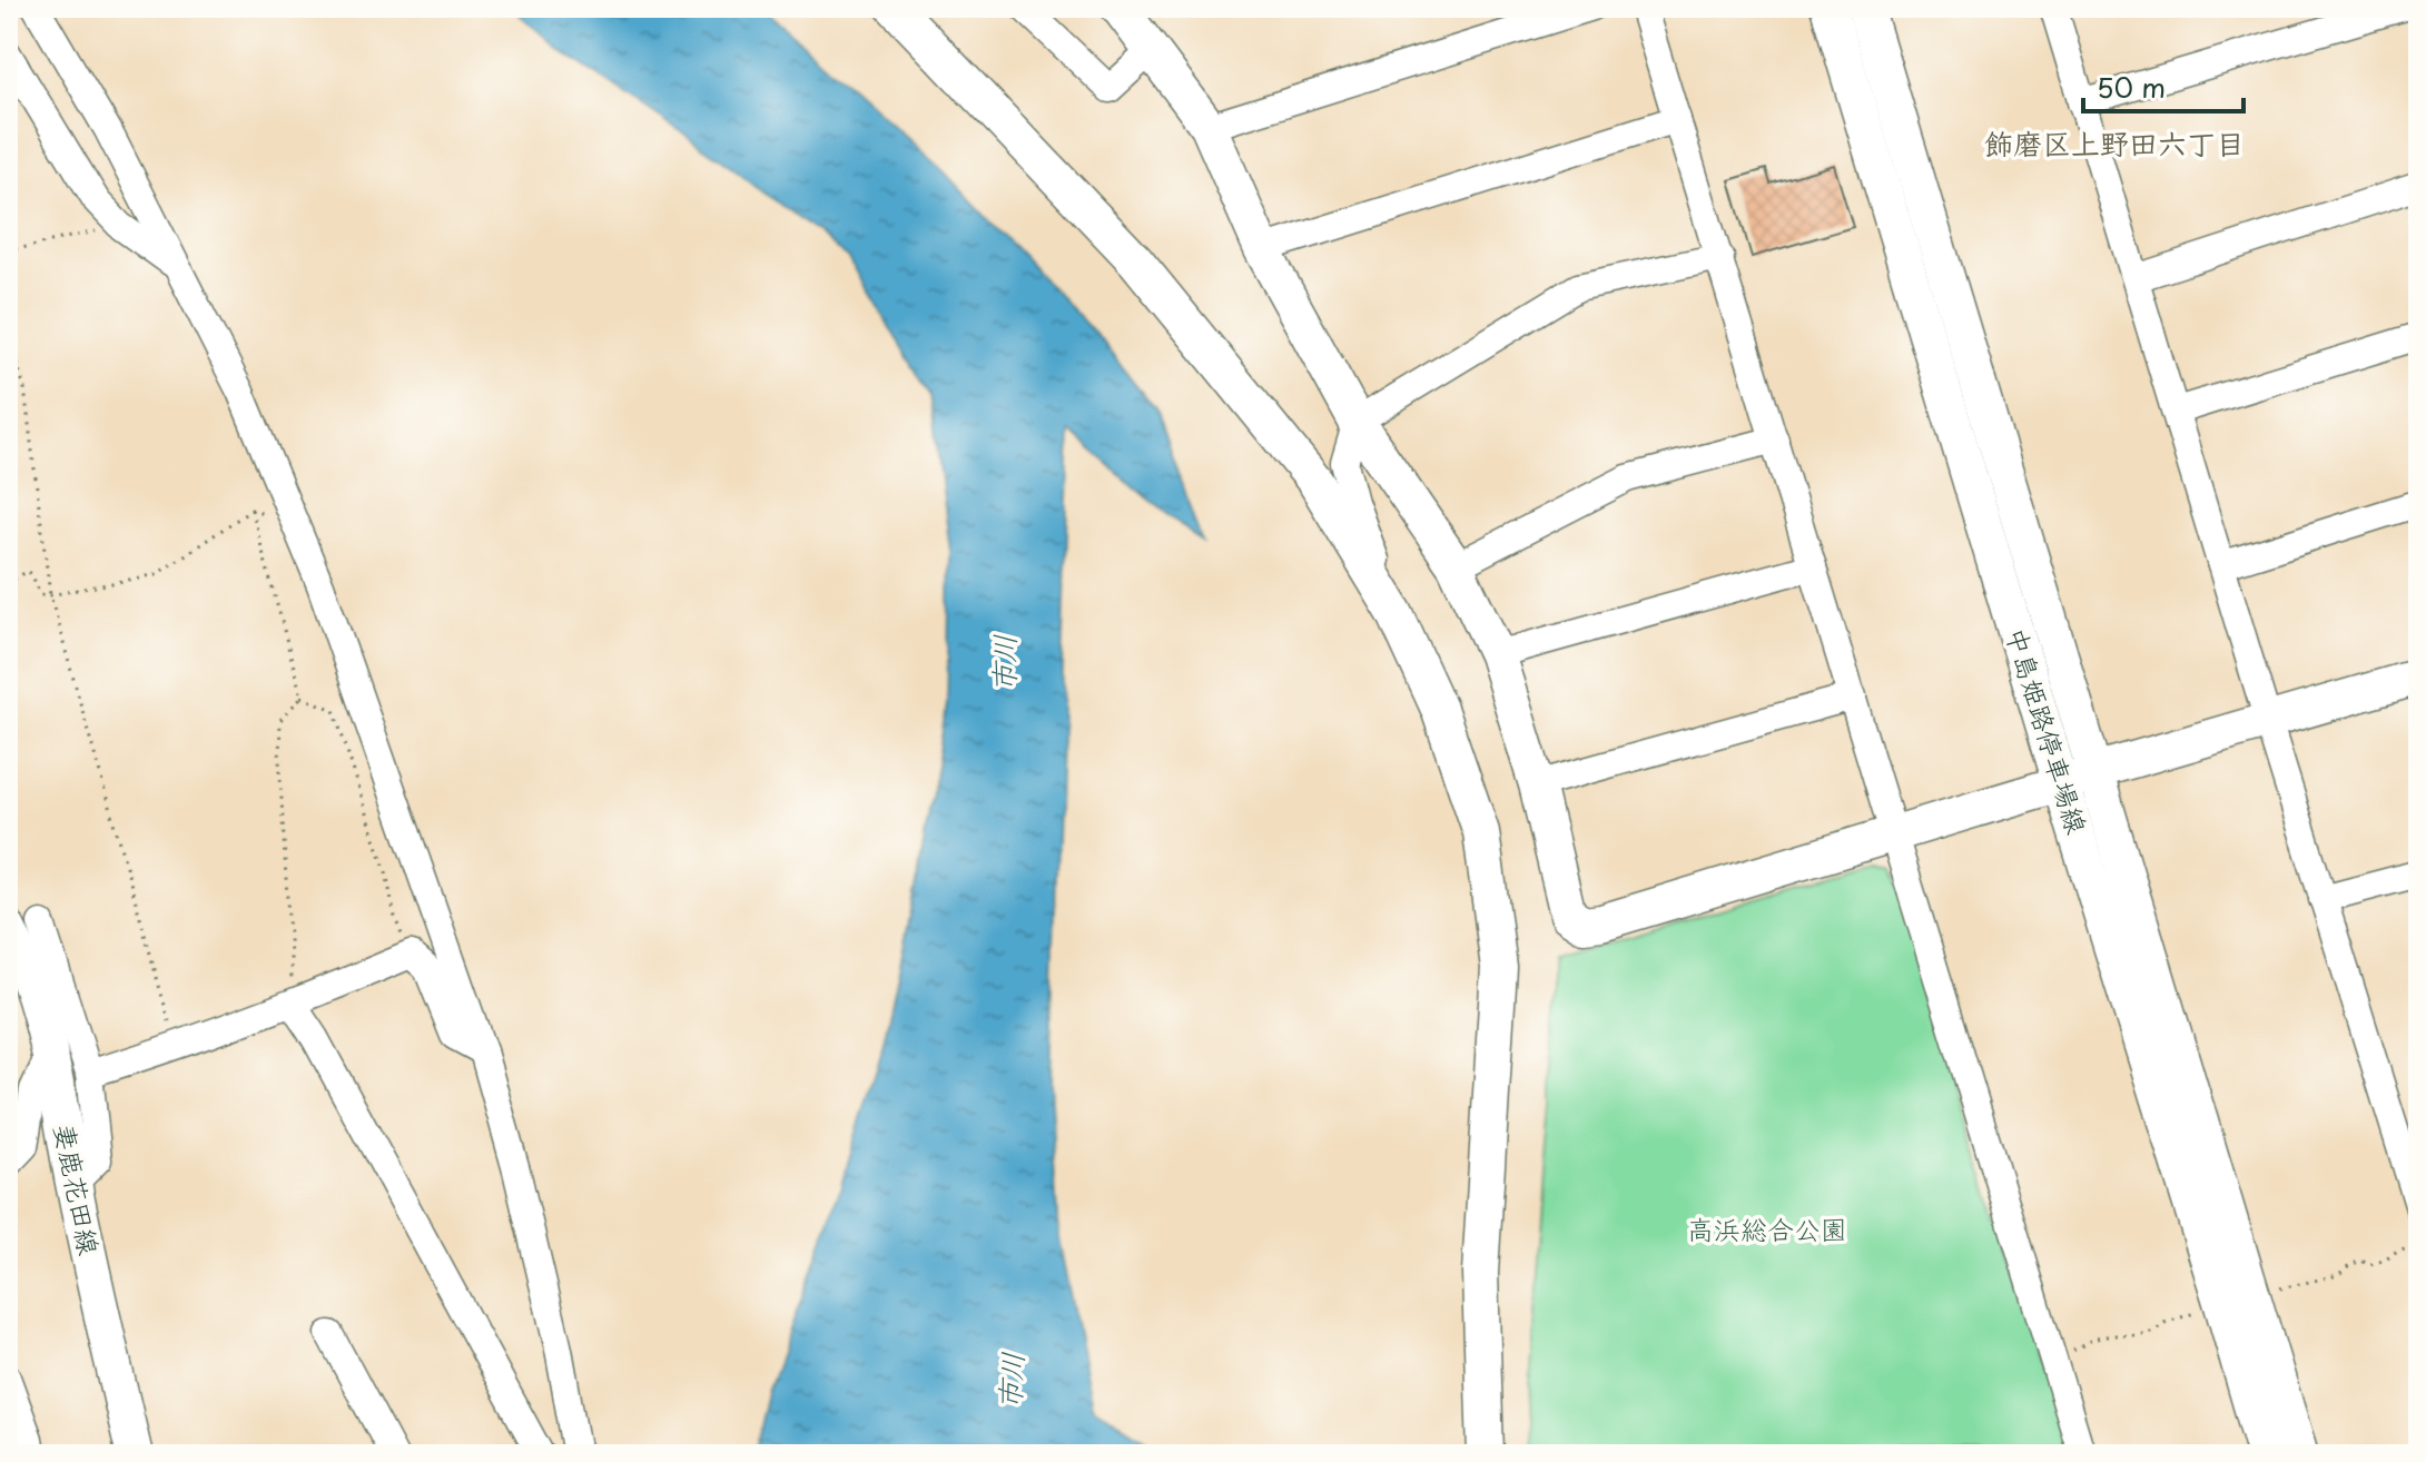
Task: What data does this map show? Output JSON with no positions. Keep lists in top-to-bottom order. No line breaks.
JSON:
{"streets":{"street":["中島姫路停車場線","妻鹿花田線"]},"districts":["飾磨区上野田六丁目"],"water":["市川"],"parks":["高浜総合公園"],"scale_bar":"50 m"}
